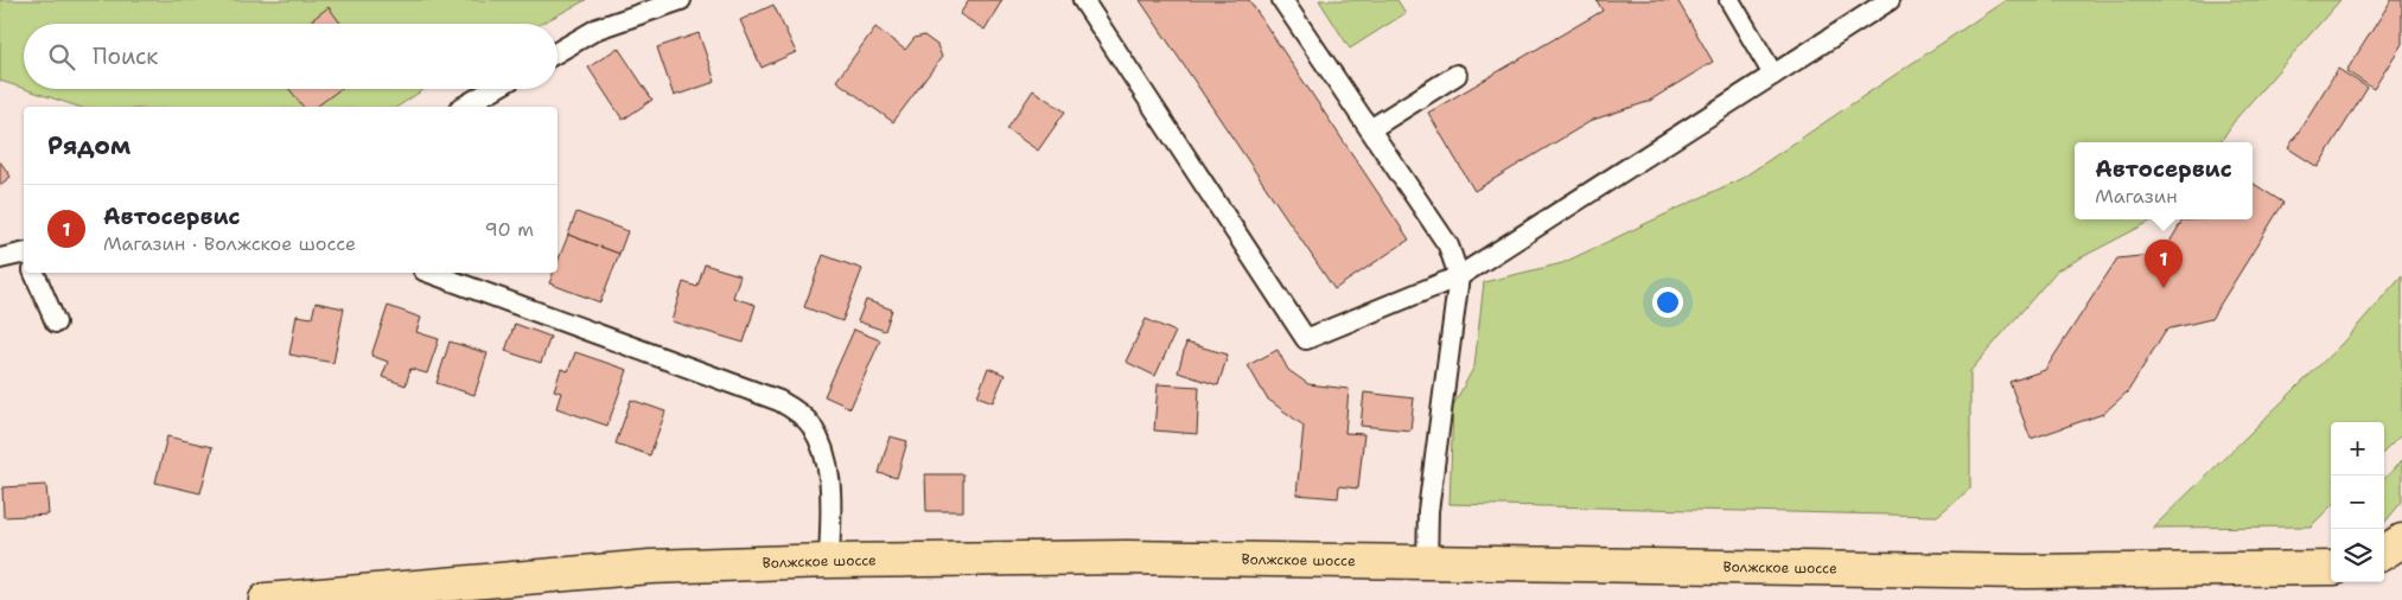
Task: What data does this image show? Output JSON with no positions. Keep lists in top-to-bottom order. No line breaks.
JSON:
{"streets":{"main road":["Волжское шоссе"]},"page":{"search":"Поиск","heading":"Рядом","popup":["Автосервис","Магазин"],"list":[{"mark":"1","name":"Автосервис","note":"Магазин · Волжское шоссе","value":"90 m"}],"pins":"1","map_buttons":["+","−"]}}
